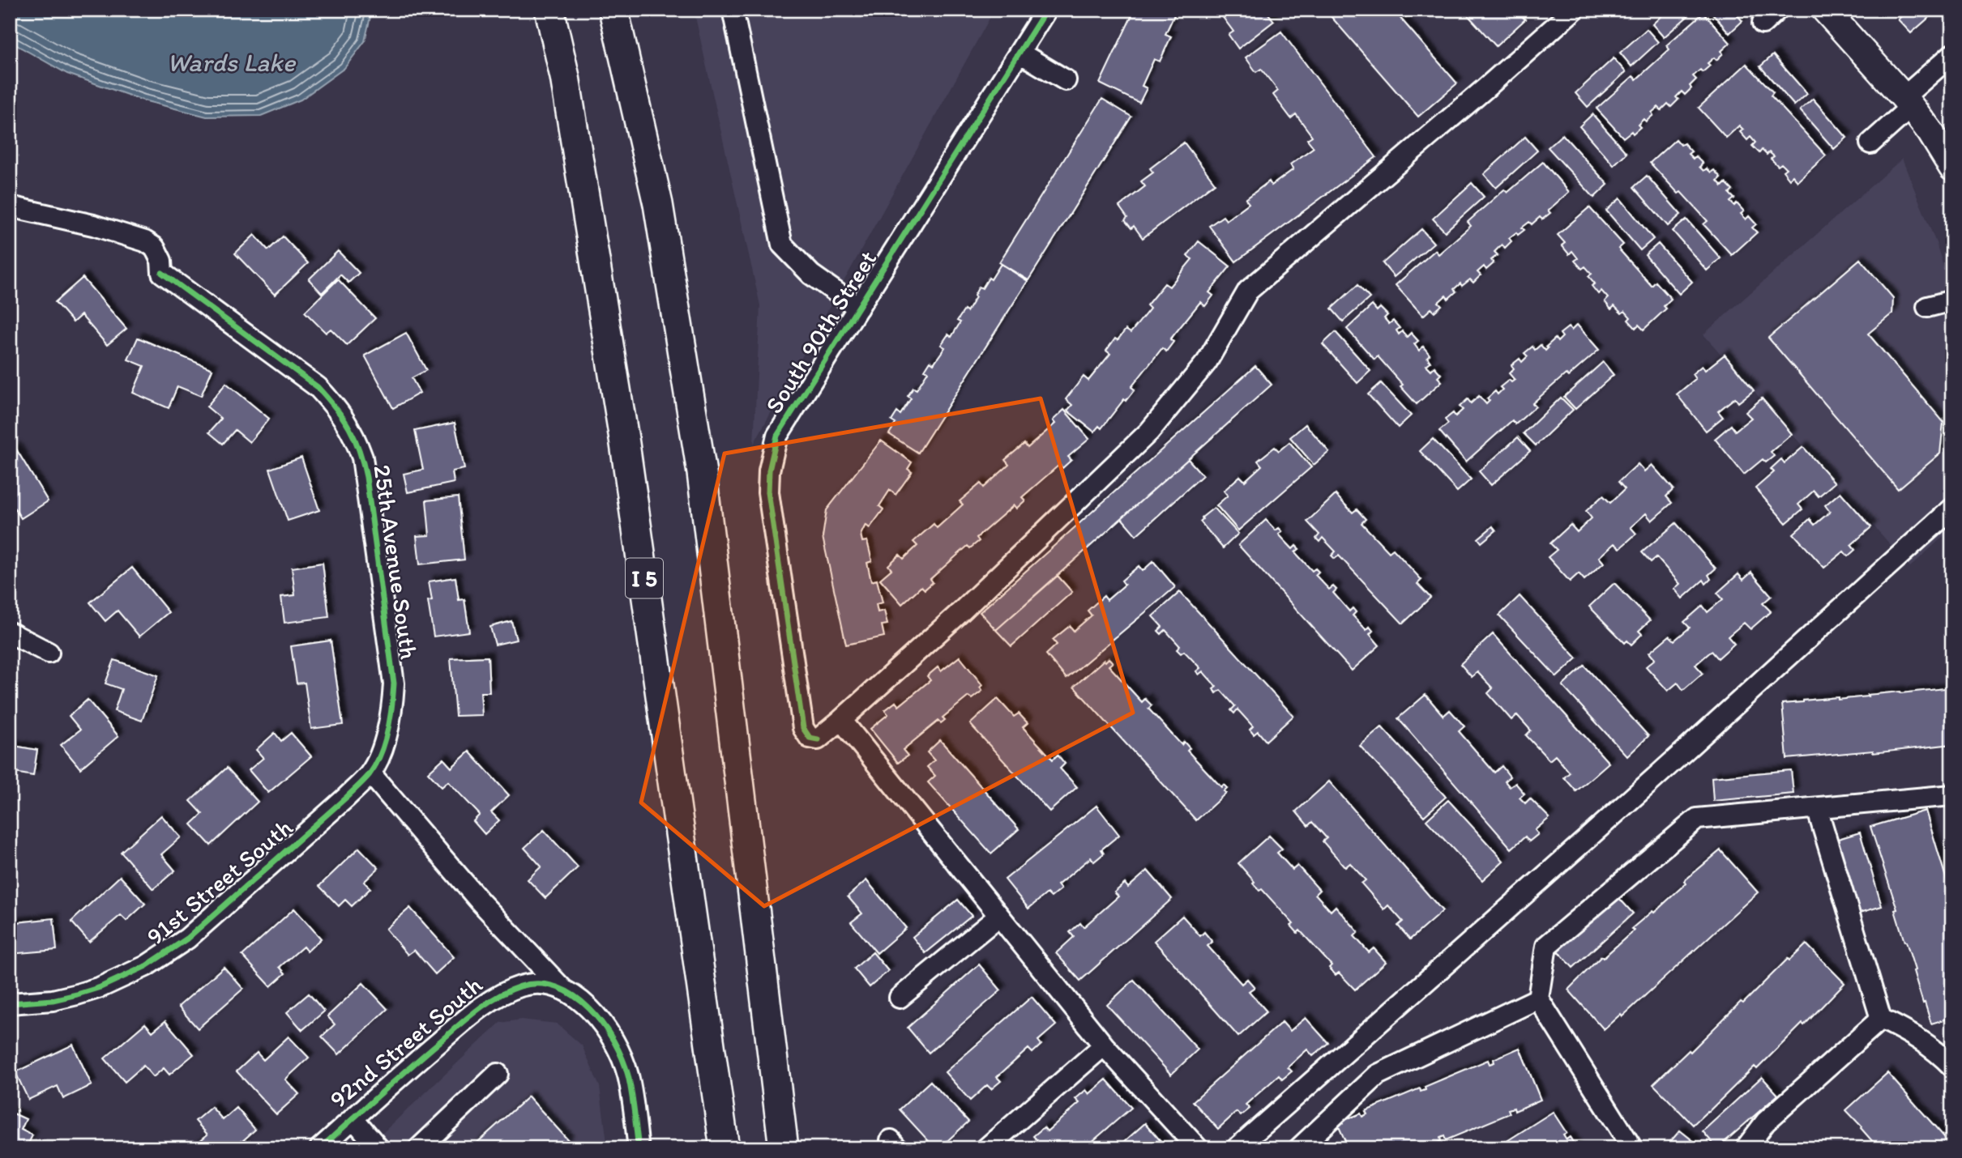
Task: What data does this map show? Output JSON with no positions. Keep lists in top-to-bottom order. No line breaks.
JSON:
{"streets":{"highway":["I 5"],"street":["South 90th Street","25th Avenue South","91st Street South","92nd Street South"]},"crossings":[["25th Avenue South","91st Street South"]],"water":["Wards Lake"]}
